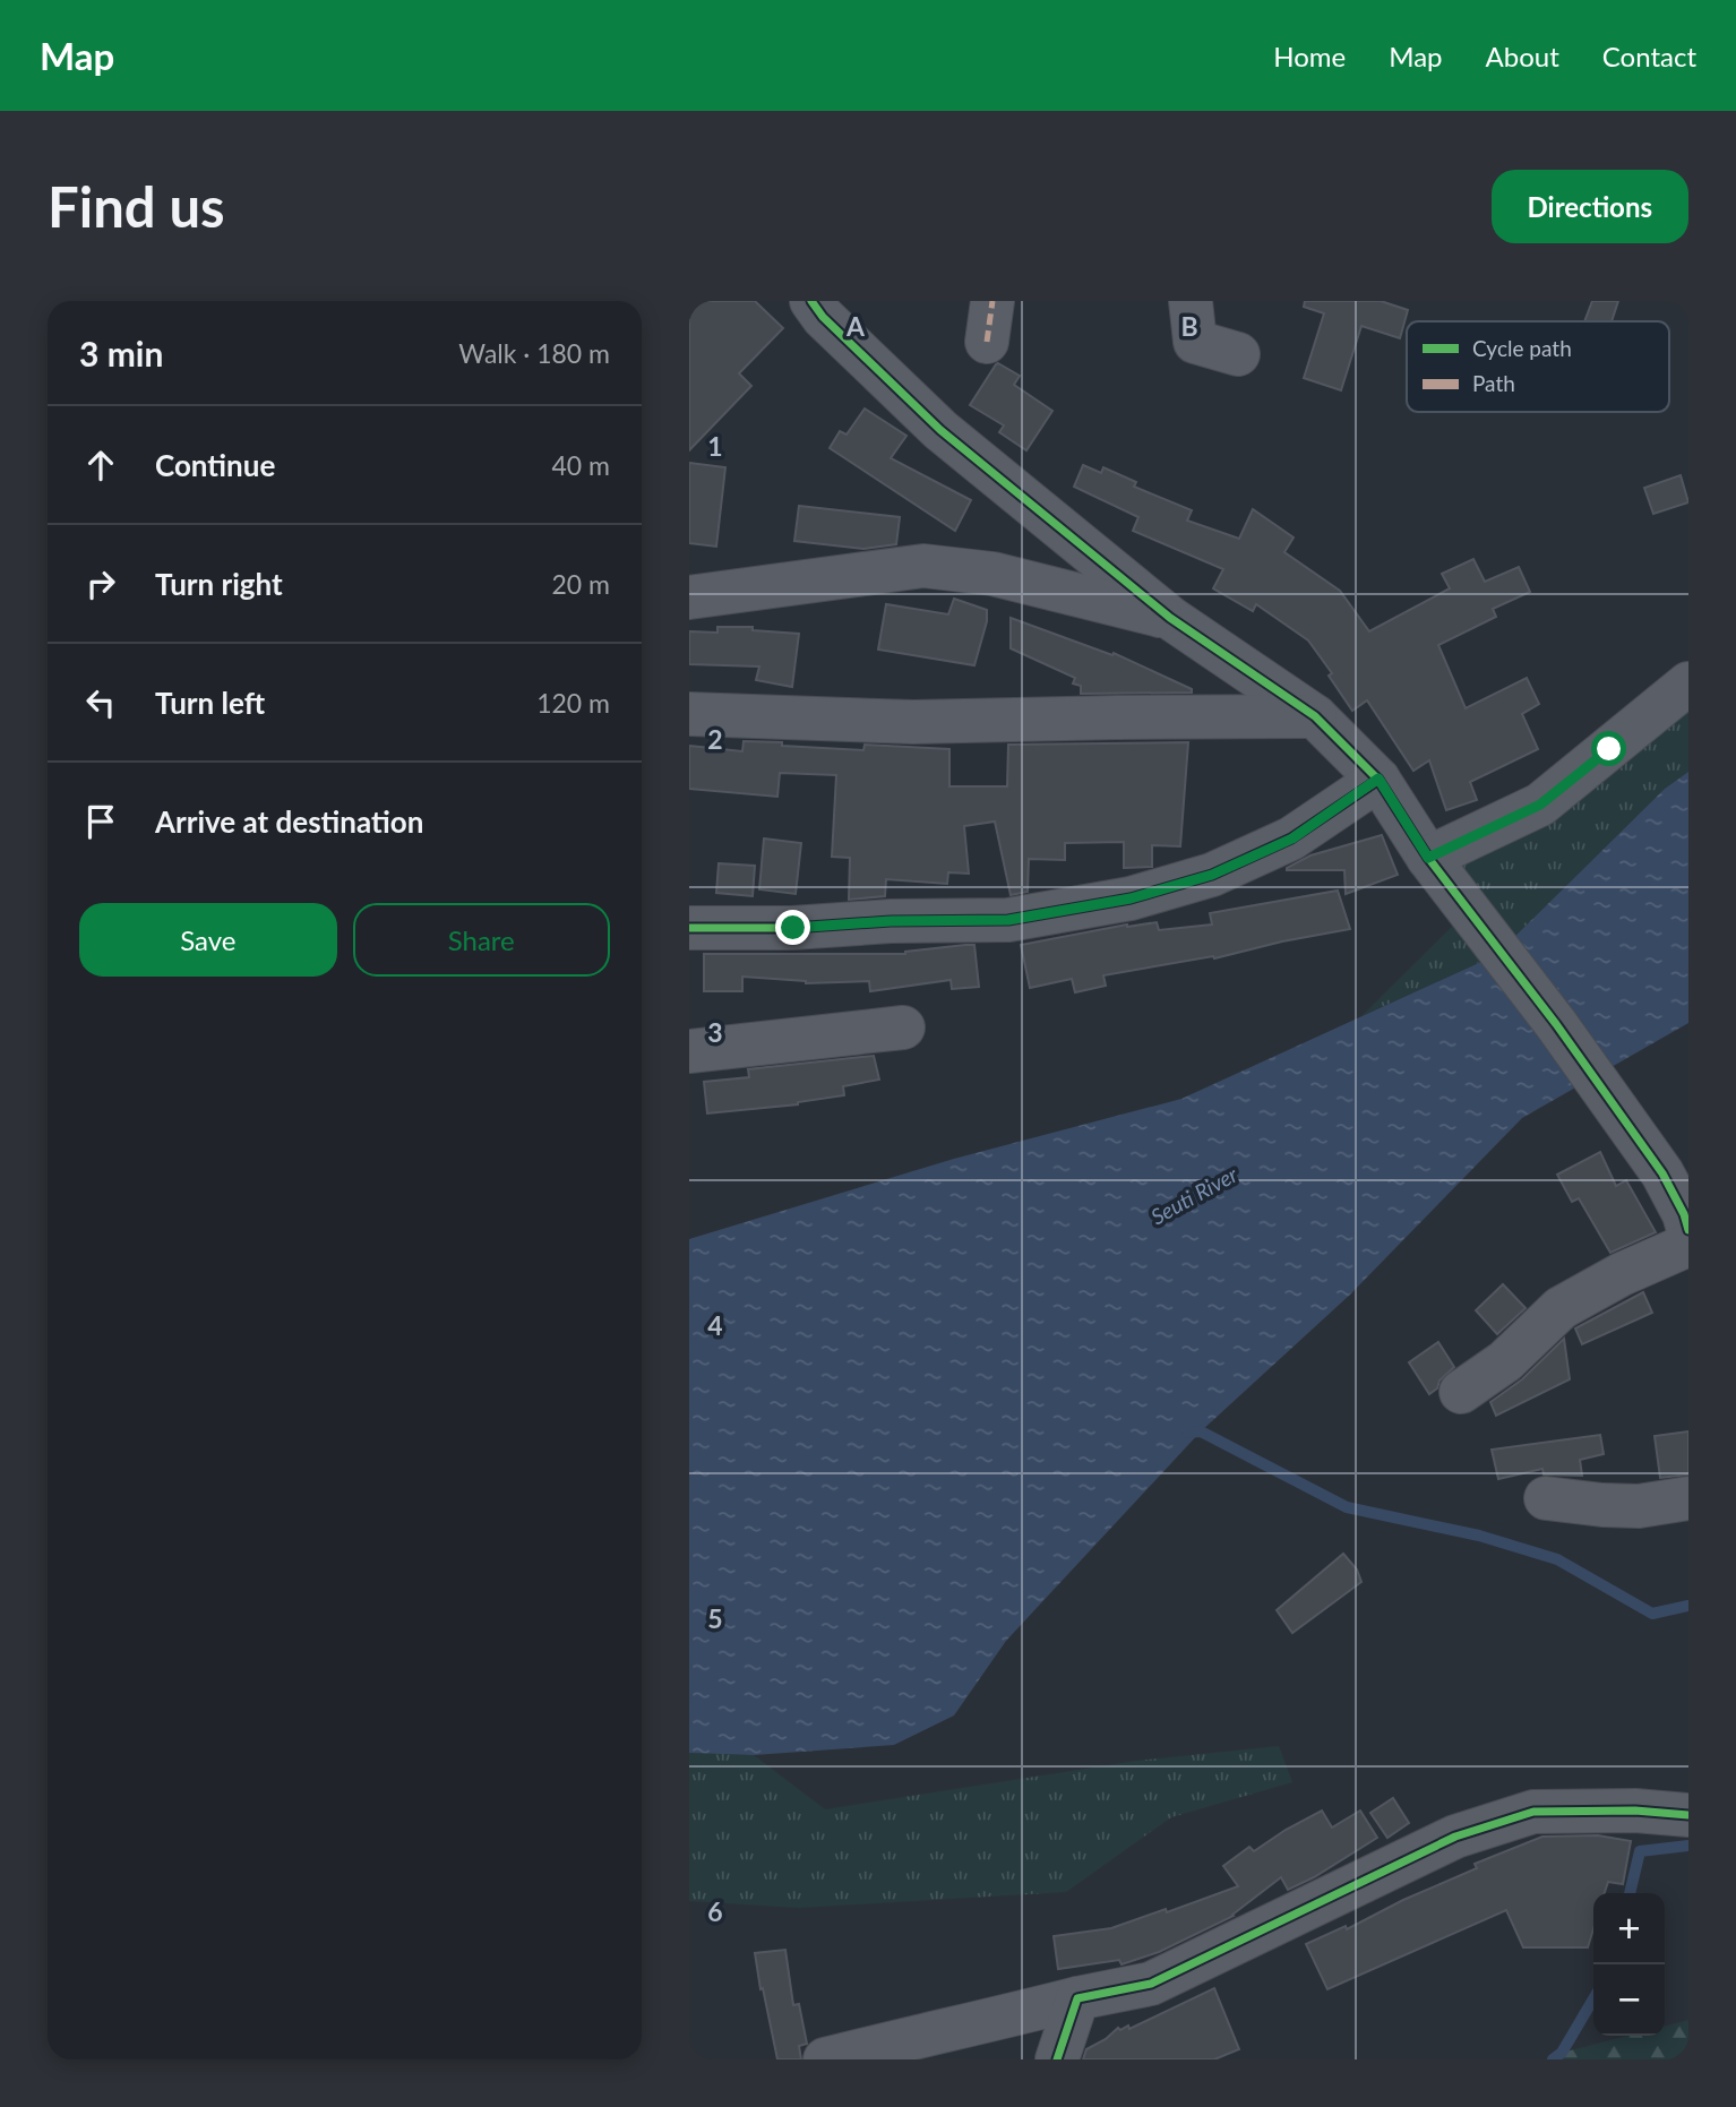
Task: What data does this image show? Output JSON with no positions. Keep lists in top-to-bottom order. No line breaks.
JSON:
{"water":["Seuti River"],"legend":["Cycle path","Path"],"page":{"header":"Map","nav":["Home","Map","About","Contact"],"buttons":["Directions",["Save","Share"]],"title":"Find us","heading":["3 min","Walk · 180 m"],"list":[["Continue","40 m"],["Turn right","20 m"],["Turn left","120 m"],"Arrive at destination"],"map_buttons":["+","−"]},"grid":{"columns":["A","B"],"rows":["1","2","3","4","5","6"]}}
